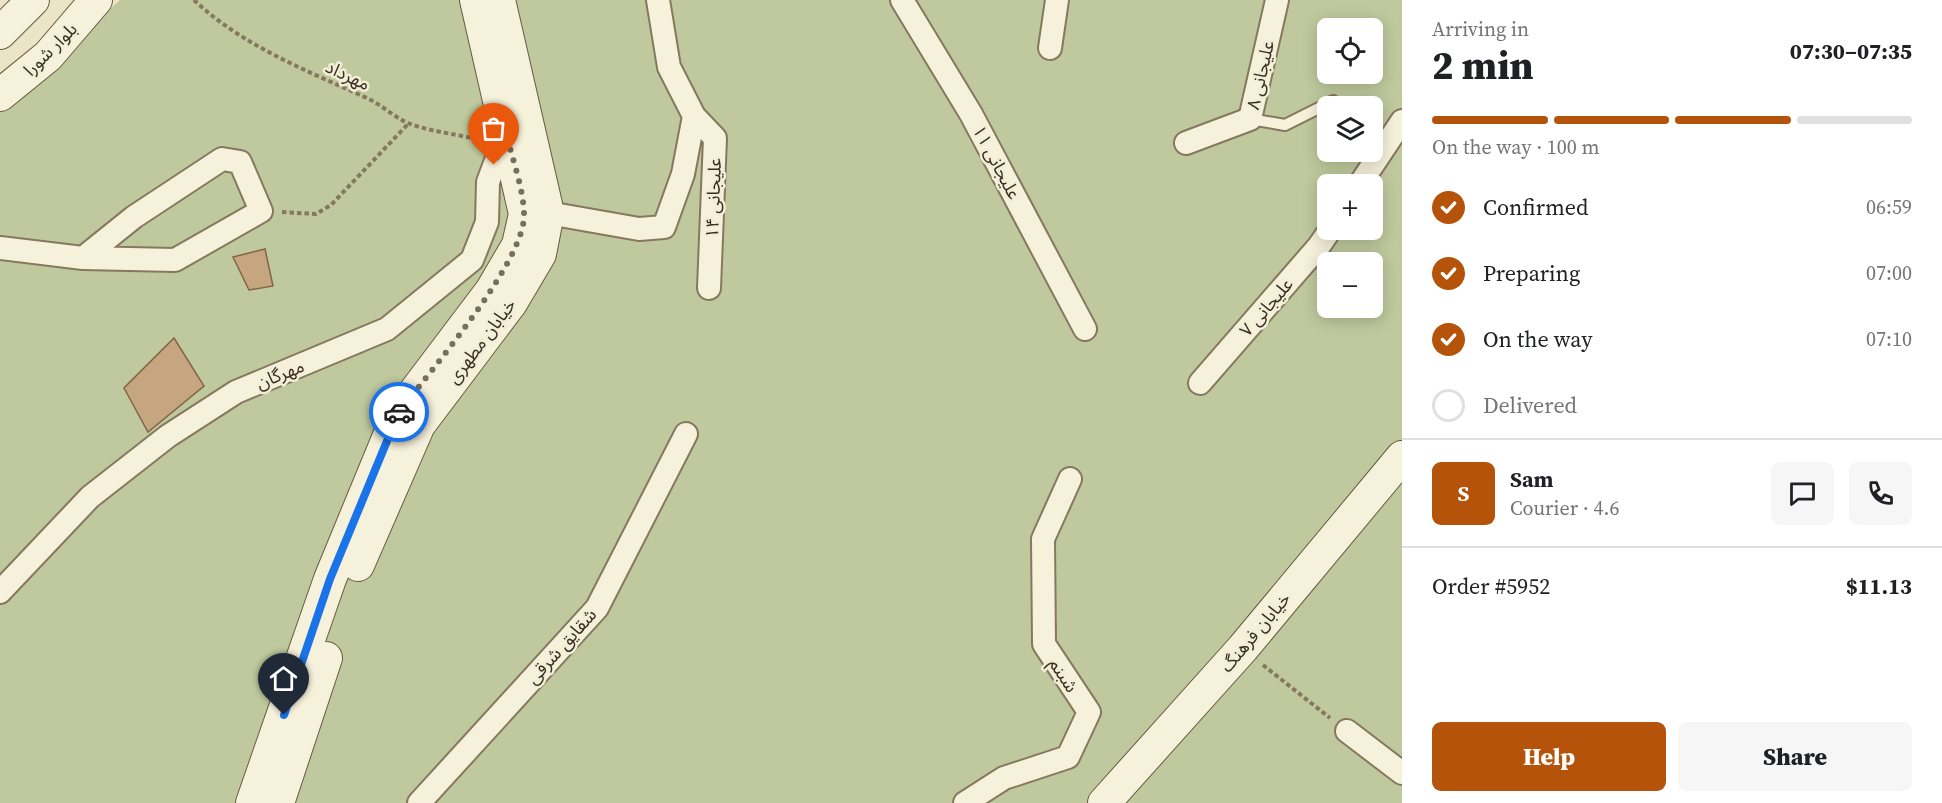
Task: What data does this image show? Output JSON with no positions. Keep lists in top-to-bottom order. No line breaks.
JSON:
{"streets":{"main road":["بلوار شورا","خیابان مطهری","خیابان فرهنگ"],"street":["علیجانی ۸","علیجانی ۱۱","علیجانی ۱۴","علیجانی ۷","مهرگان","شقایق شرقی","شبنم"],"path":["مهرداد"]},"crossings":[["مهرداد","خیابان مطهری"],["مهرداد","مهرگان"],["خیابان مطهری","مهرگان"]],"page":{"heading":["2 min","Arriving in","07:30–07:35"],"panel":["Sam","Courier · 4.6","Order #5952","$11.13"],"map_buttons":["+","−"],"bar":"On the way · 100 m","list":[["Confirmed","06:59"],["Preparing","07:00"],["On the way","07:10"],"Delivered"],"round":"S","buttons":["Help","Share"]}}
